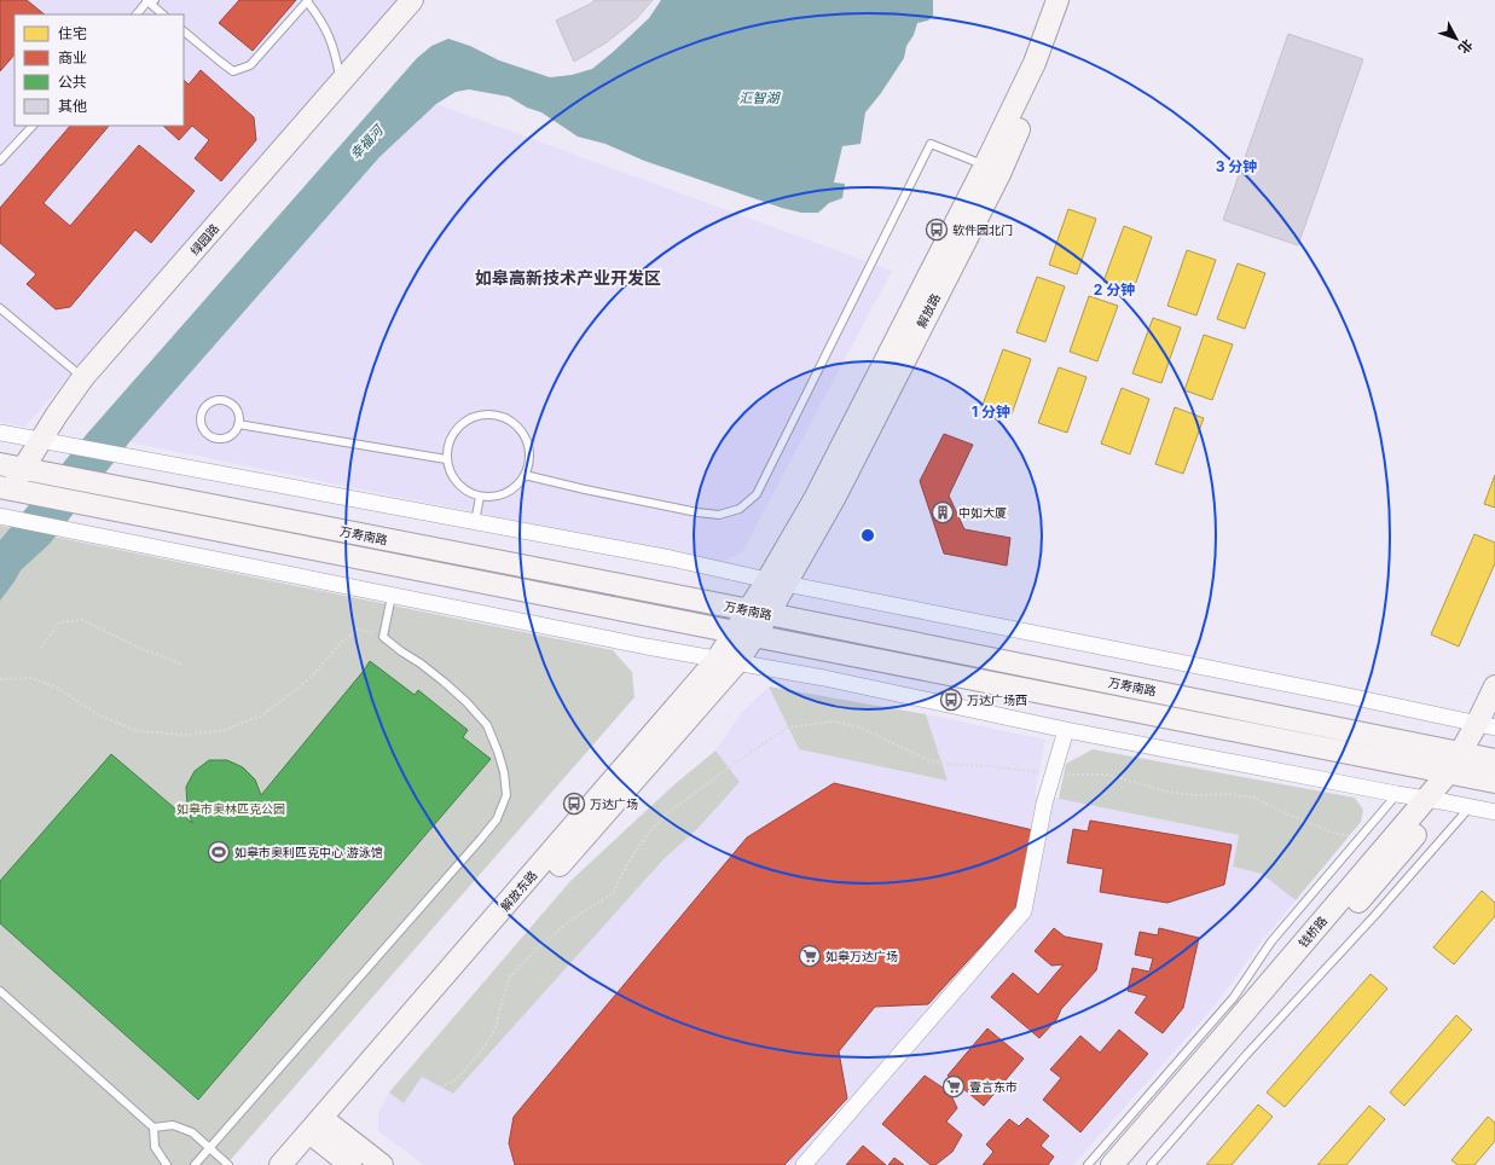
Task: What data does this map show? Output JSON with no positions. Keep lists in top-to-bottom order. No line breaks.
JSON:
{"streets":{"street":["绿园路","解放路","万寿南路","解放东路","钱桥路"]},"crossings":[["绿园路","万寿南路"],["解放路","万寿南路"],["解放路","解放东路"],["万寿南路","解放东路"],["万寿南路","钱桥路"]],"districts":["如皋高新技术产业开发区"],"water":["汇智湖","幸福河"],"parks":["如皋市奥林匹克公园"],"places":{"bus stop":["软件园北门","万达广场西","万达广场"],"building":["中如大厦"],"sports":["如皋市奥利匹克中心 游泳馆"],"supermarket":["如皋万达广场","壹言东市"]},"legend":["住宅","商业","公共","其他"],"north":"bottom right","rings":["3 分钟","2 分钟","1 分钟"]}
